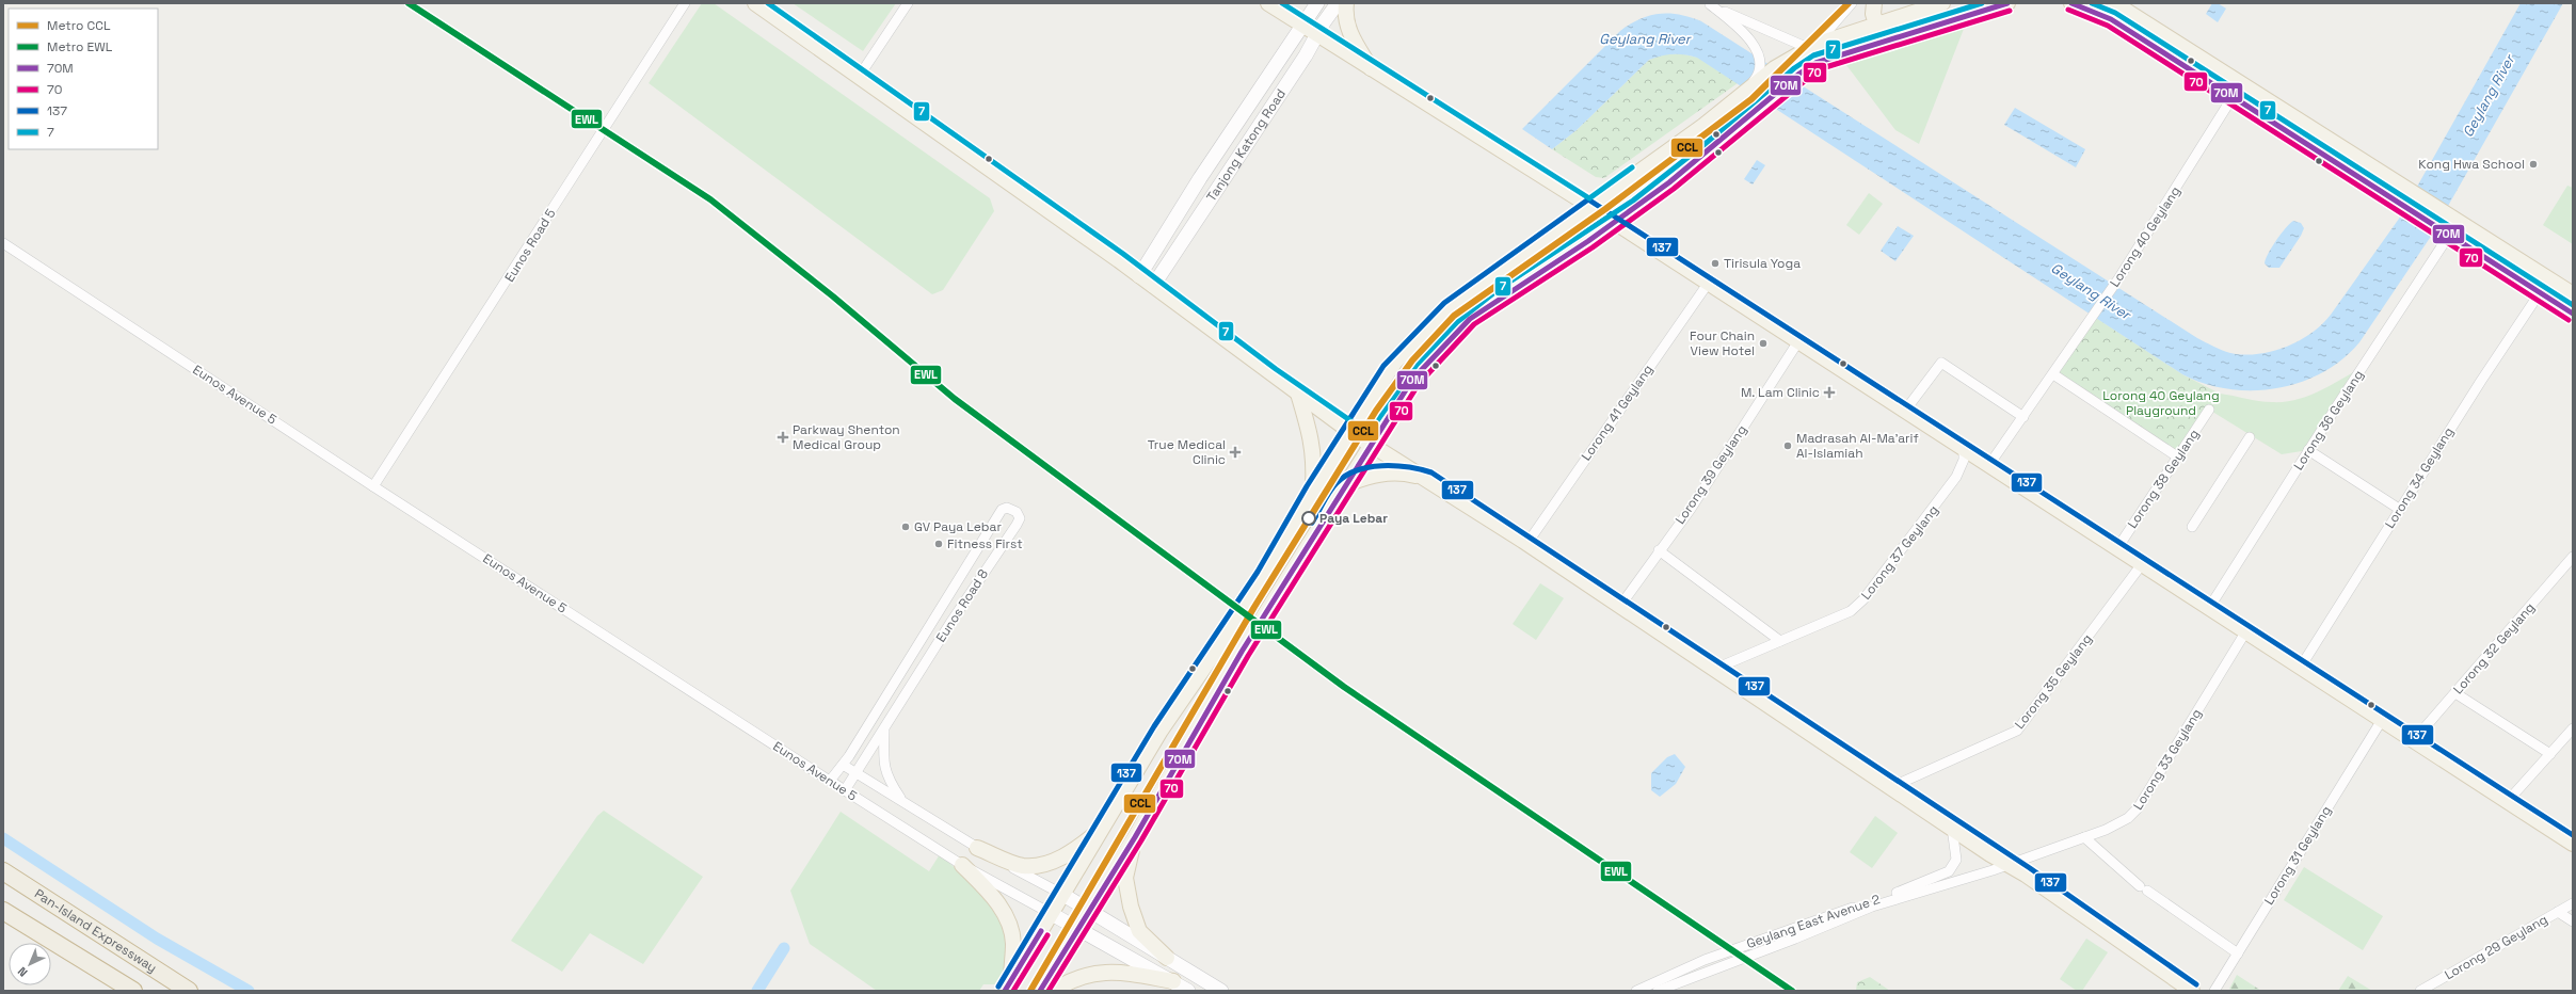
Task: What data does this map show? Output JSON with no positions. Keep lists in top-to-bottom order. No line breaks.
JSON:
{"streets":{"highway":["Pan-Island Expressway"],"main road":["Tanjong Katong Road"],"street":["Lorong 40 Geylang","Eunos Road 5","Eunos Avenue 5","Lorong 41 Geylang","Lorong 36 Geylang","Lorong 39 Geylang","Lorong 34 Geylang","Lorong 38 Geylang","Lorong 37 Geylang","Eunos Road 8","Lorong 32 Geylang","Lorong 35 Geylang","Lorong 33 Geylang","Lorong 31 Geylang","Geylang East Avenue 2","Lorong 29 Geylang"]},"crossings":[["Eunos Road 5","Eunos Avenue 5"],["Eunos Avenue 5","Eunos Road 8"],["Lorong 33 Geylang","Geylang East Avenue 2"]],"water":["Geylang River"],"parks":["Lorong 40 Geylang Playground"],"places":{"other":["Kong Hwa School","Tirisula Yoga","Four Chain View Hotel","Madrasah Al-Ma'arif Al-Islamiah","Paya Lebar","GV Paya Lebar","Fitness First"],"health":["M. Lam Clinic","Parkway Shenton Medical Group","True Medical Clinic"]},"lines":["metro line CCL","metro line EWL","transit line 70M","transit line 7","transit line 70","transit line 137"],"legend":["Metro CCL","Metro EWL","70M","70","137","7"],"north":"bottom left"}
